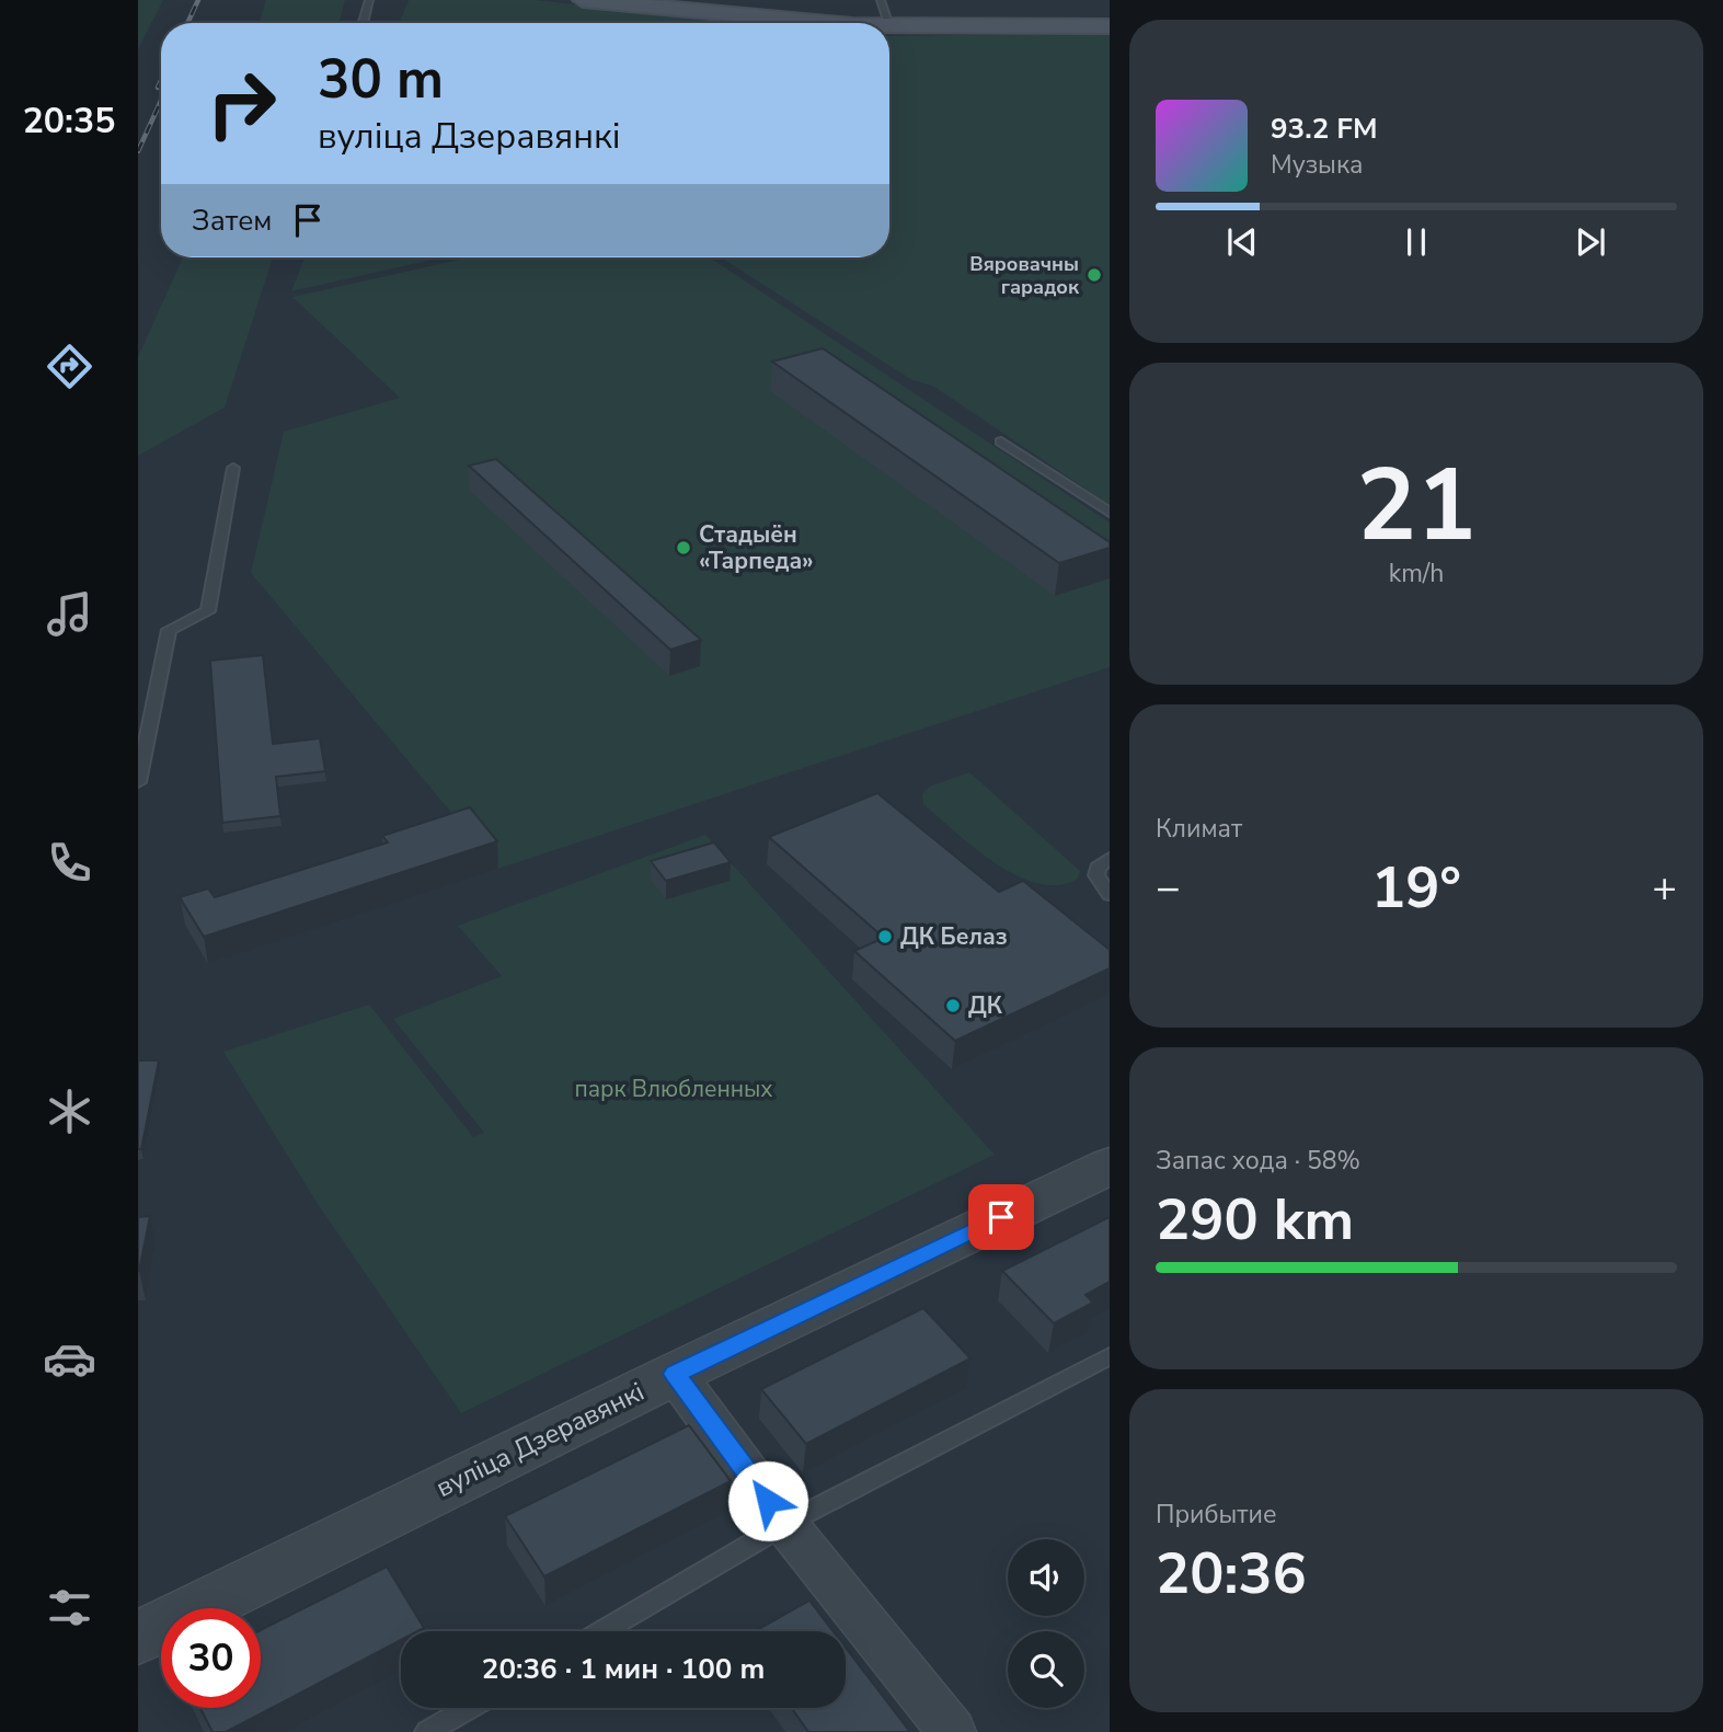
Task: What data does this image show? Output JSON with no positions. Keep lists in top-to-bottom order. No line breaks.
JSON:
{"streets":{"street":["вуліца Дзеравянкі"]},"parks":["парк Влюбленных"],"places":["Вяровачны гарадок","Стадыён «Тарпеда»","ДК Белаз","ДК"],"page":{"tabs":"20:35","turn":["30 m","вуліца Дзеравянкі"],"song":["93.2 FM","Музыка"],"then":"Затем","tile":[["21","km/h"],"Климат",["Запас хода · 58%","290 km"],["Прибытие","20:36"]],"heat":["−","19°","+"],"limit":"30","trip":"20:36 · 1 мин · 100 m"}}
